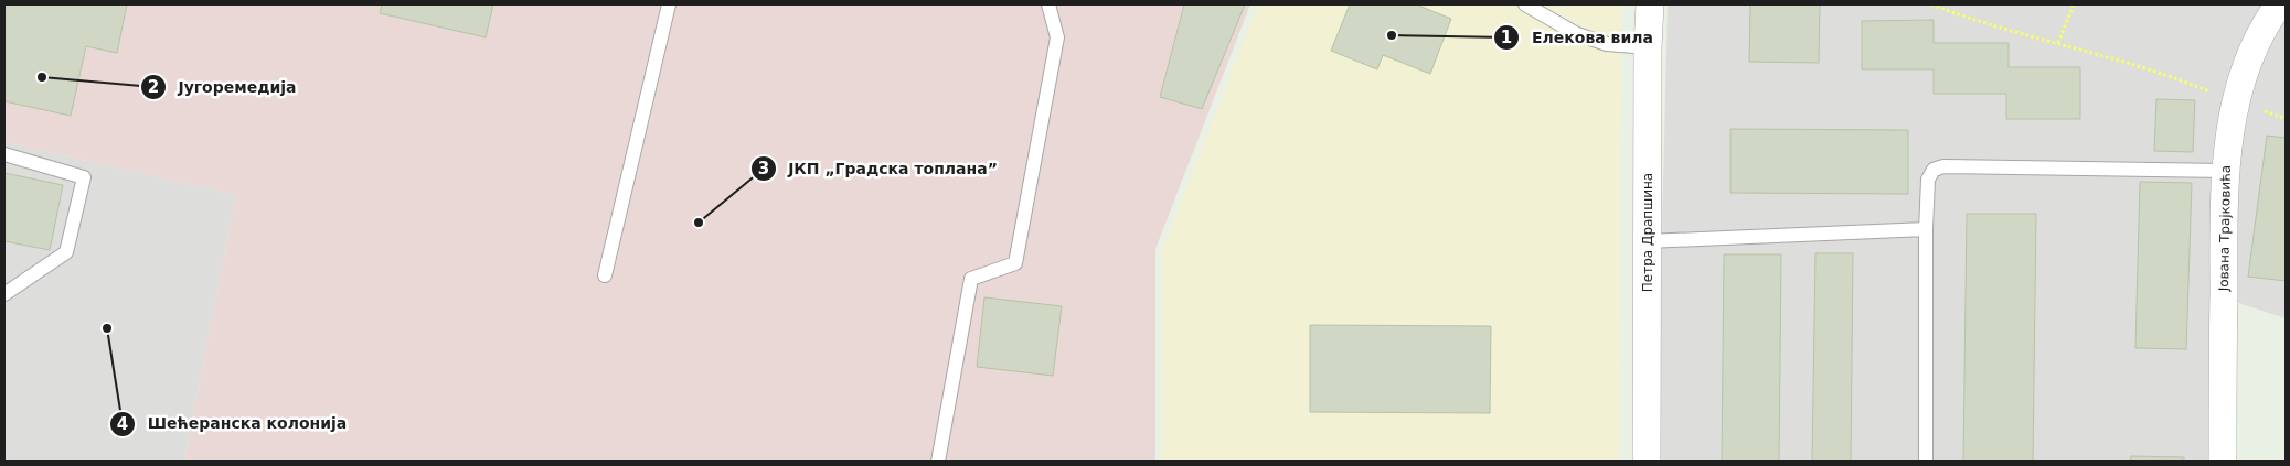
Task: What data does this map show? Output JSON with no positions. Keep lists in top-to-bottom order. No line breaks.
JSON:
{"streets":{"street":["Јована Трајковића","Петра Драпшина"]},"places":["Елекова вила","Југоремедија","ЈКП „Градска топлана”","Шећеранска колонија"]}
